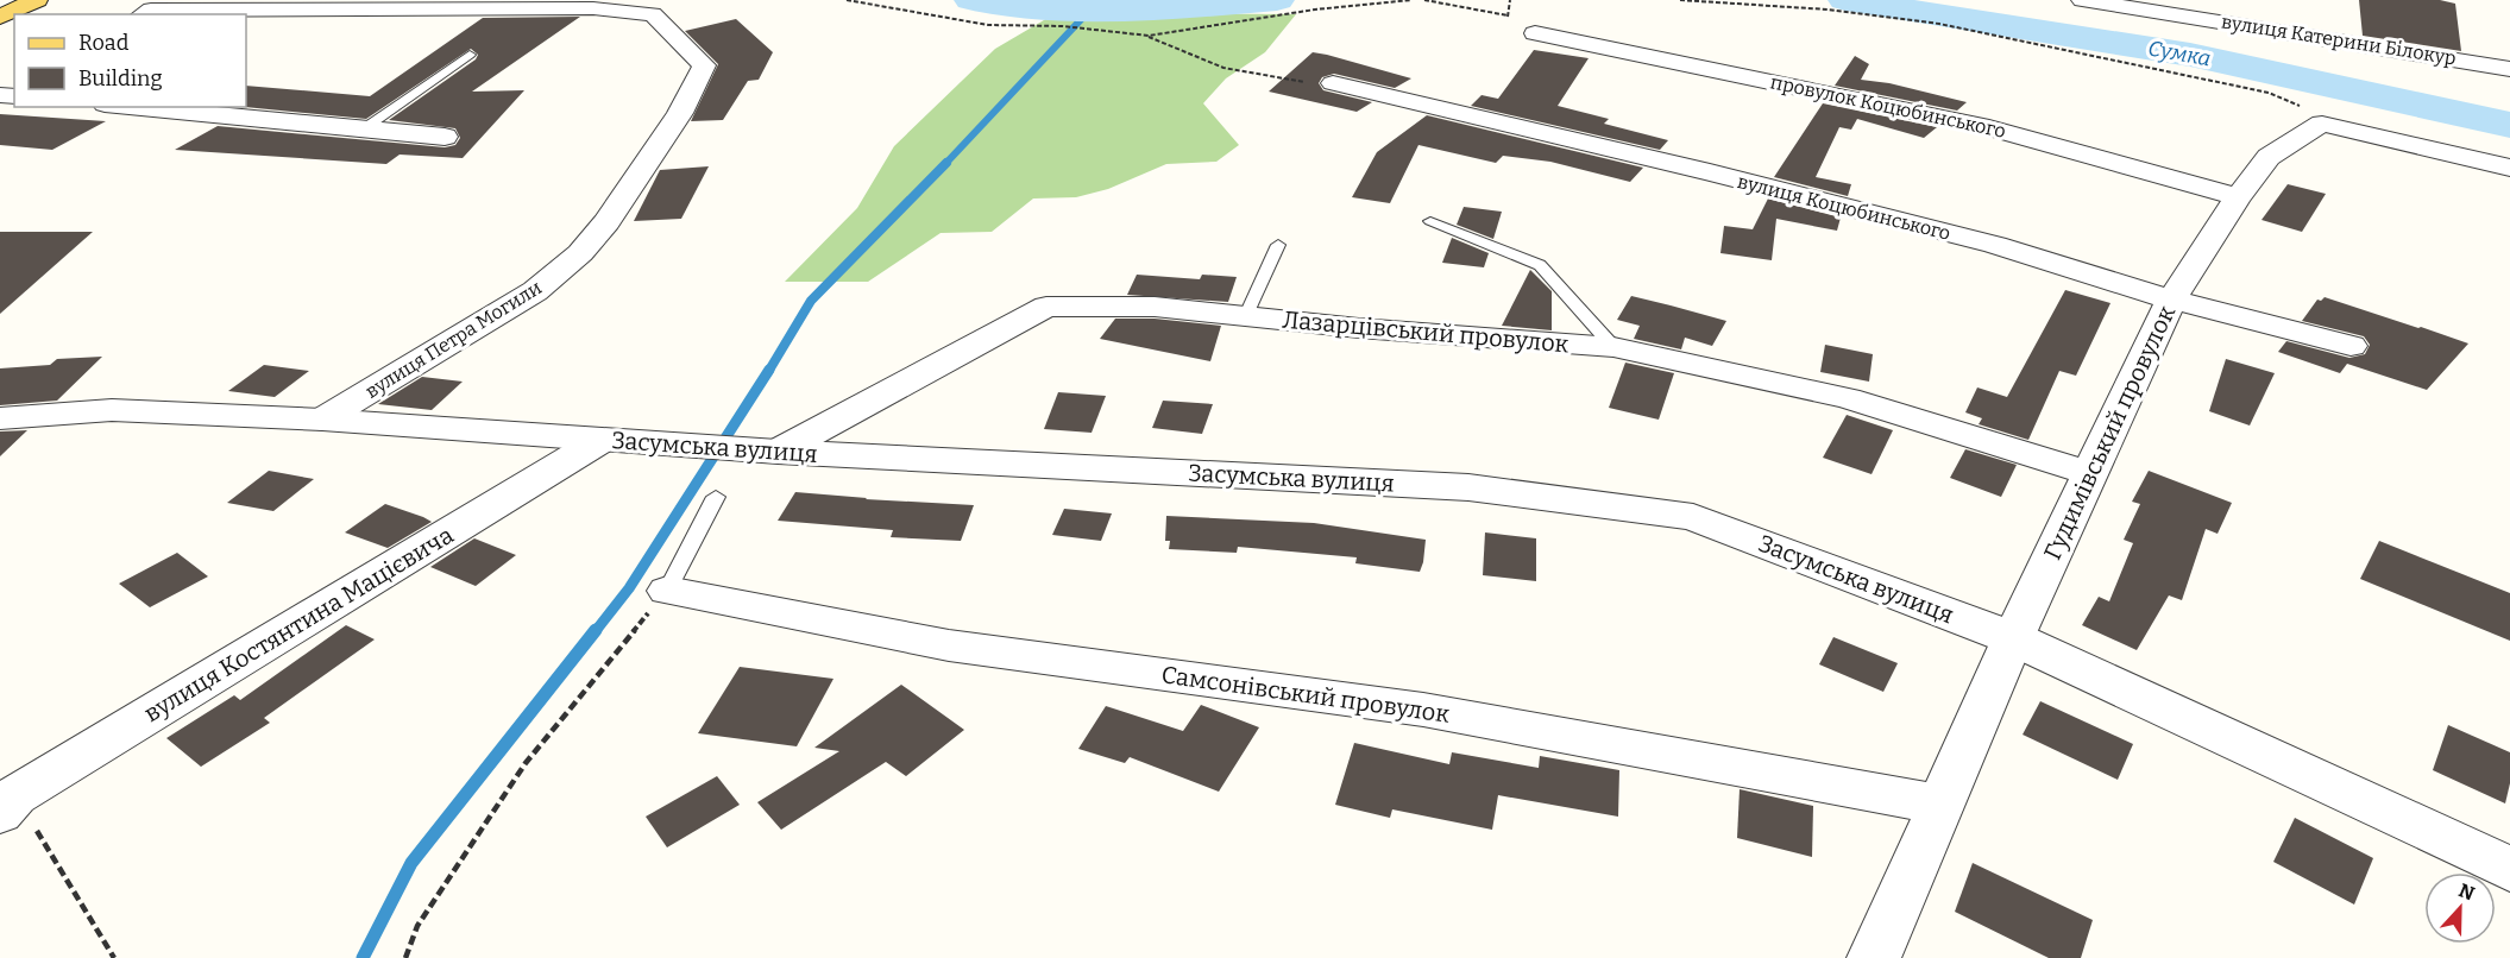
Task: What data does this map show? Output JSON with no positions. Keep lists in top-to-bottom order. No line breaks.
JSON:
{"streets":{"street":["вулиця Катерини Білокур","провулок Коцюбинського","вулиця Коцюбинського","Лазарцівський провулок","вулиця Петра Могили","Гудимівський провулок","Засумська вулиця","вулиця Костянтина Мацієвича","Самсонівський провулок"]},"crossings":[["провулок Коцюбинського","Гудимівський провулок"],["вулиця Коцюбинського","Гудимівський провулок"],["Лазарцівський провулок","Гудимівський провулок"],["Лазарцівський провулок","Засумська вулиця"],["вулиця Петра Могили","Засумська вулиця"],["Гудимівський провулок","Засумська вулиця"],["Гудимівський провулок","Самсонівський провулок"],["Засумська вулиця","вулиця Костянтина Мацієвича"]],"water":["Сумка"],"legend":["Road","Building"],"north":"top"}
